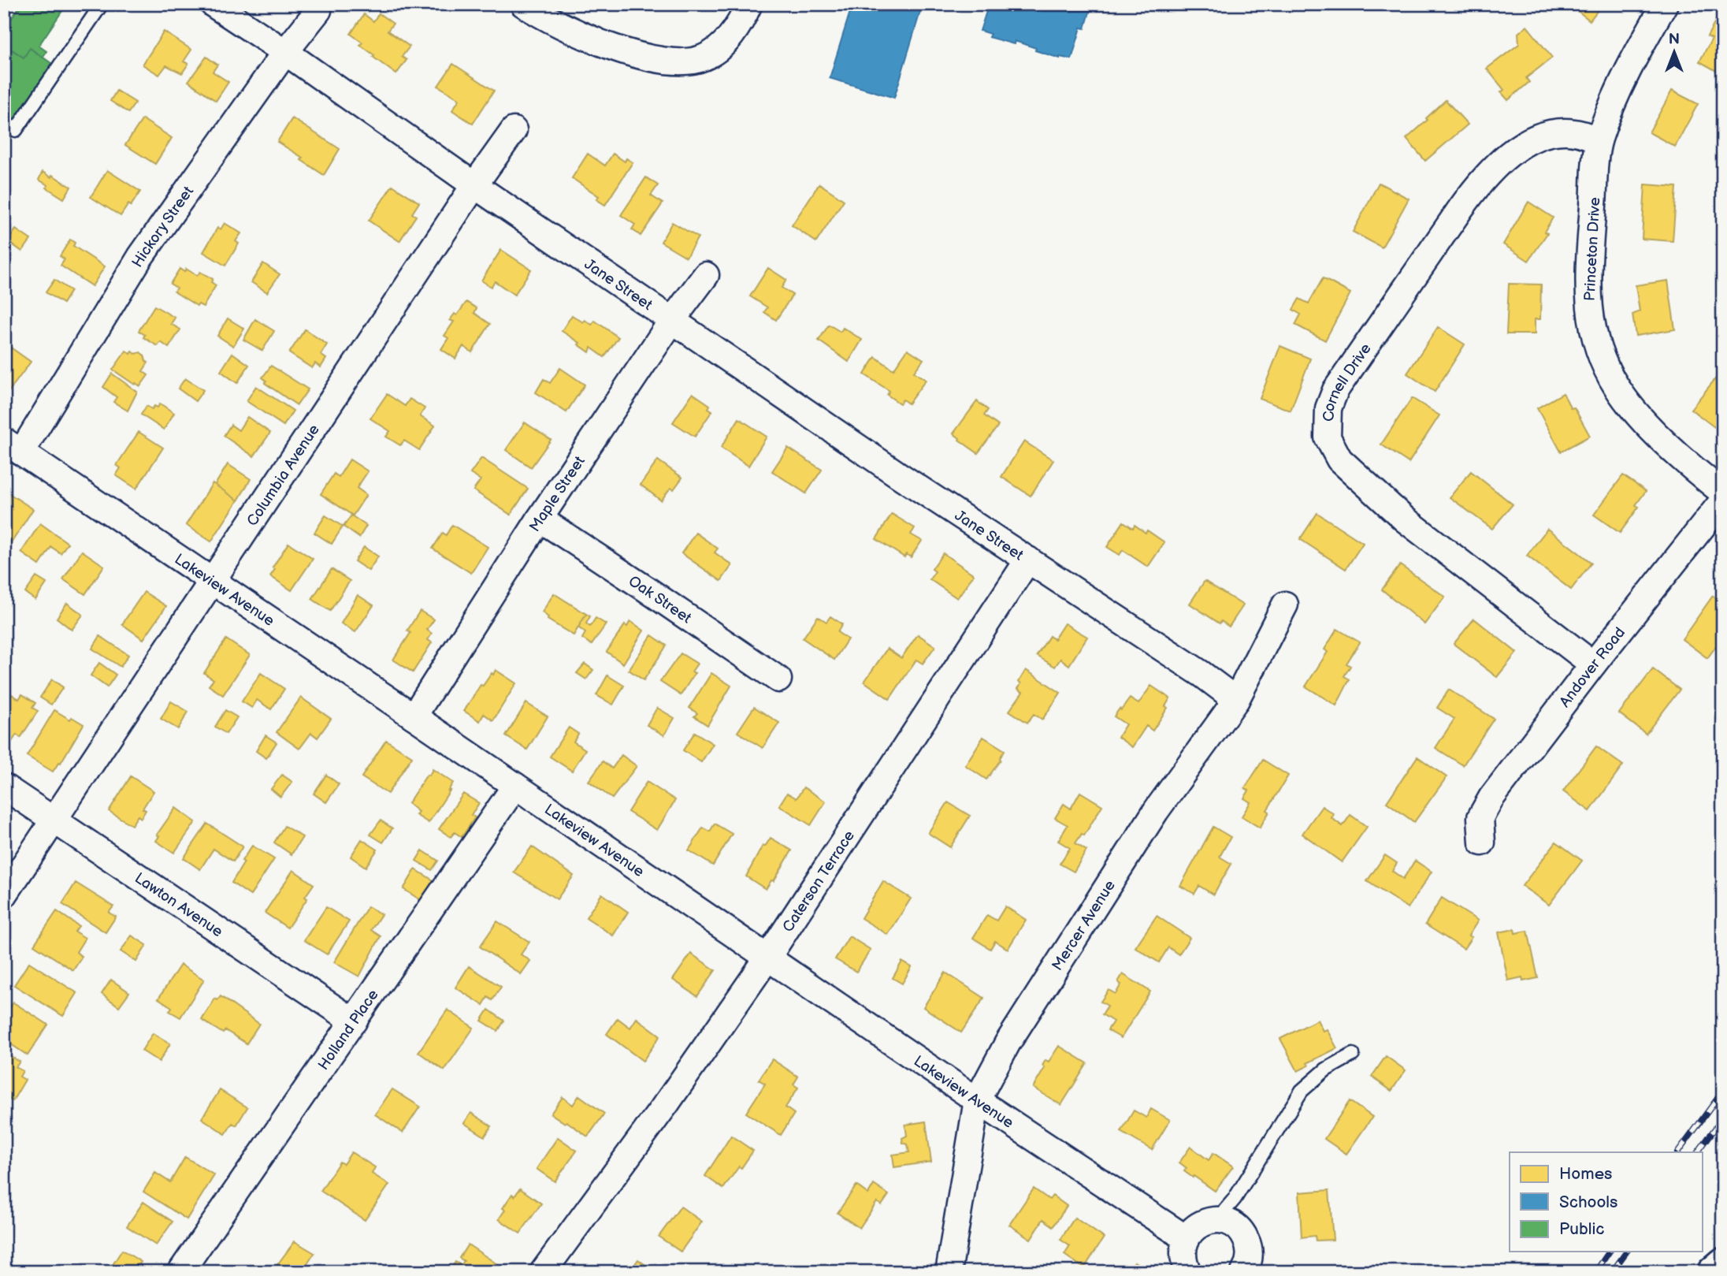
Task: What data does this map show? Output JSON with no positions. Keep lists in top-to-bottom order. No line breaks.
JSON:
{"streets":{"street":["Hickory Street","Princeton Drive","Jane Street","Cornell Drive","Columbia Avenue","Maple Street","Lakeview Avenue","Oak Street","Andover Road","Caterson Terrace","Lawton Avenue","Mercer Avenue","Holland Place"]},"crossings":[["Hickory Street","Jane Street"],["Hickory Street","Lakeview Avenue"],["Princeton Drive","Cornell Drive"],["Jane Street","Columbia Avenue"],["Jane Street","Maple Street"],["Jane Street","Caterson Terrace"],["Cornell Drive","Andover Road"],["Columbia Avenue","Lakeview Avenue"],["Columbia Avenue","Lawton Avenue"],["Maple Street","Lakeview Avenue"],["Maple Street","Oak Street"],["Lakeview Avenue","Caterson Terrace"],["Lakeview Avenue","Mercer Avenue"],["Lakeview Avenue","Holland Place"],["Lawton Avenue","Holland Place"]],"legend":["Homes","Schools","Public"],"north":"top"}
